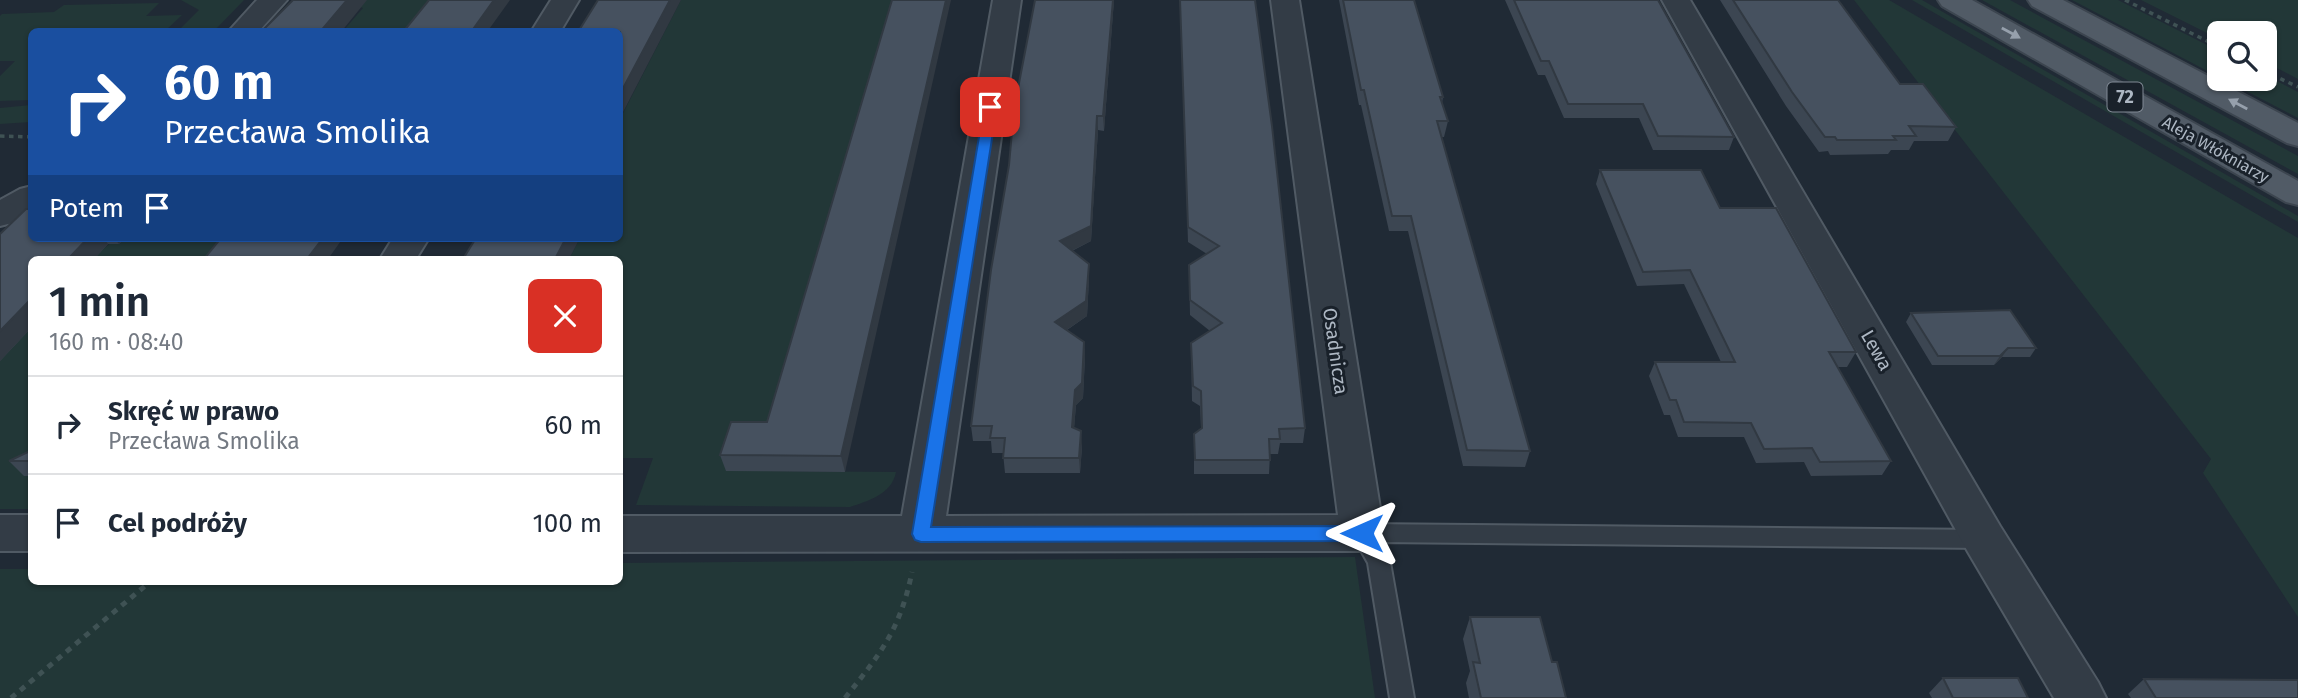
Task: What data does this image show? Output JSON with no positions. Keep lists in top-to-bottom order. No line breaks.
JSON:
{"streets":{"main road":["72","Aleja Włókniarzy"],"street":["Lewa","Osadnicza"]},"page":{"turn":["60 m","Przecława Smolika"],"then":"Potem","heading":["1 min","160 m · 08:40"],"list":[{"name":"Skręć w prawo","note":"Przecława Smolika","value":"60 m"},{"name":"Cel podróży","value":"100 m"}]}}
